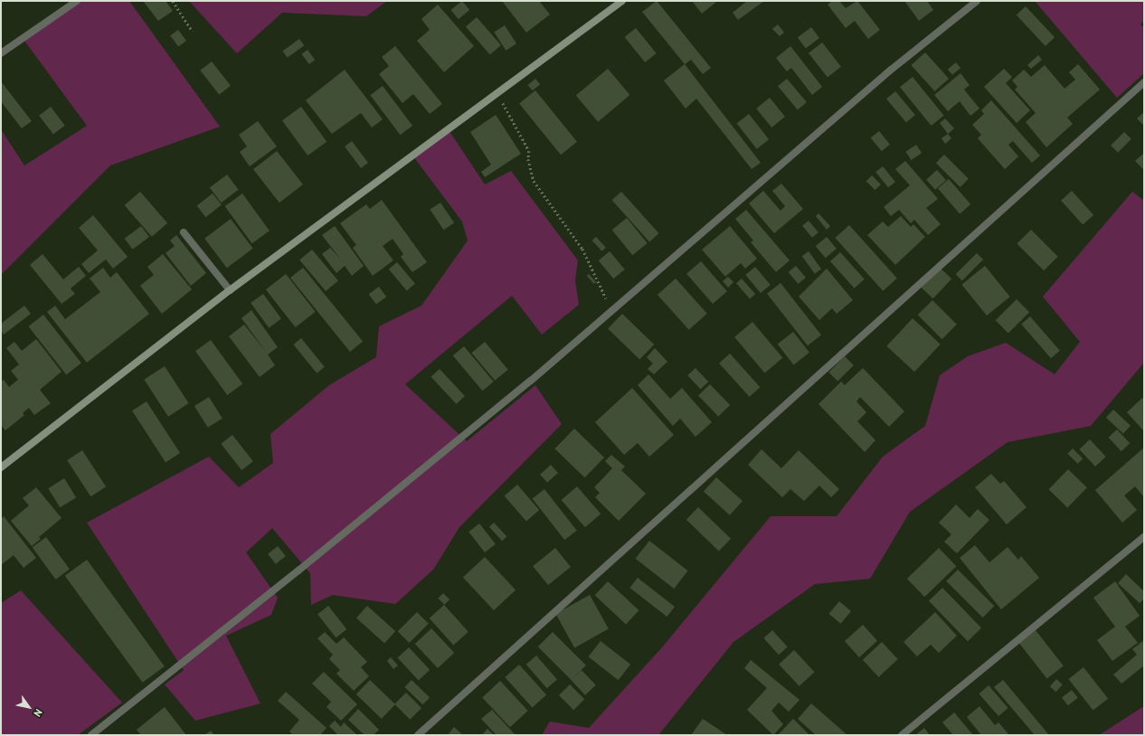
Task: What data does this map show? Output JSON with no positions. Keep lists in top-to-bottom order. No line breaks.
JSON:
{"north":"bottom right"}
